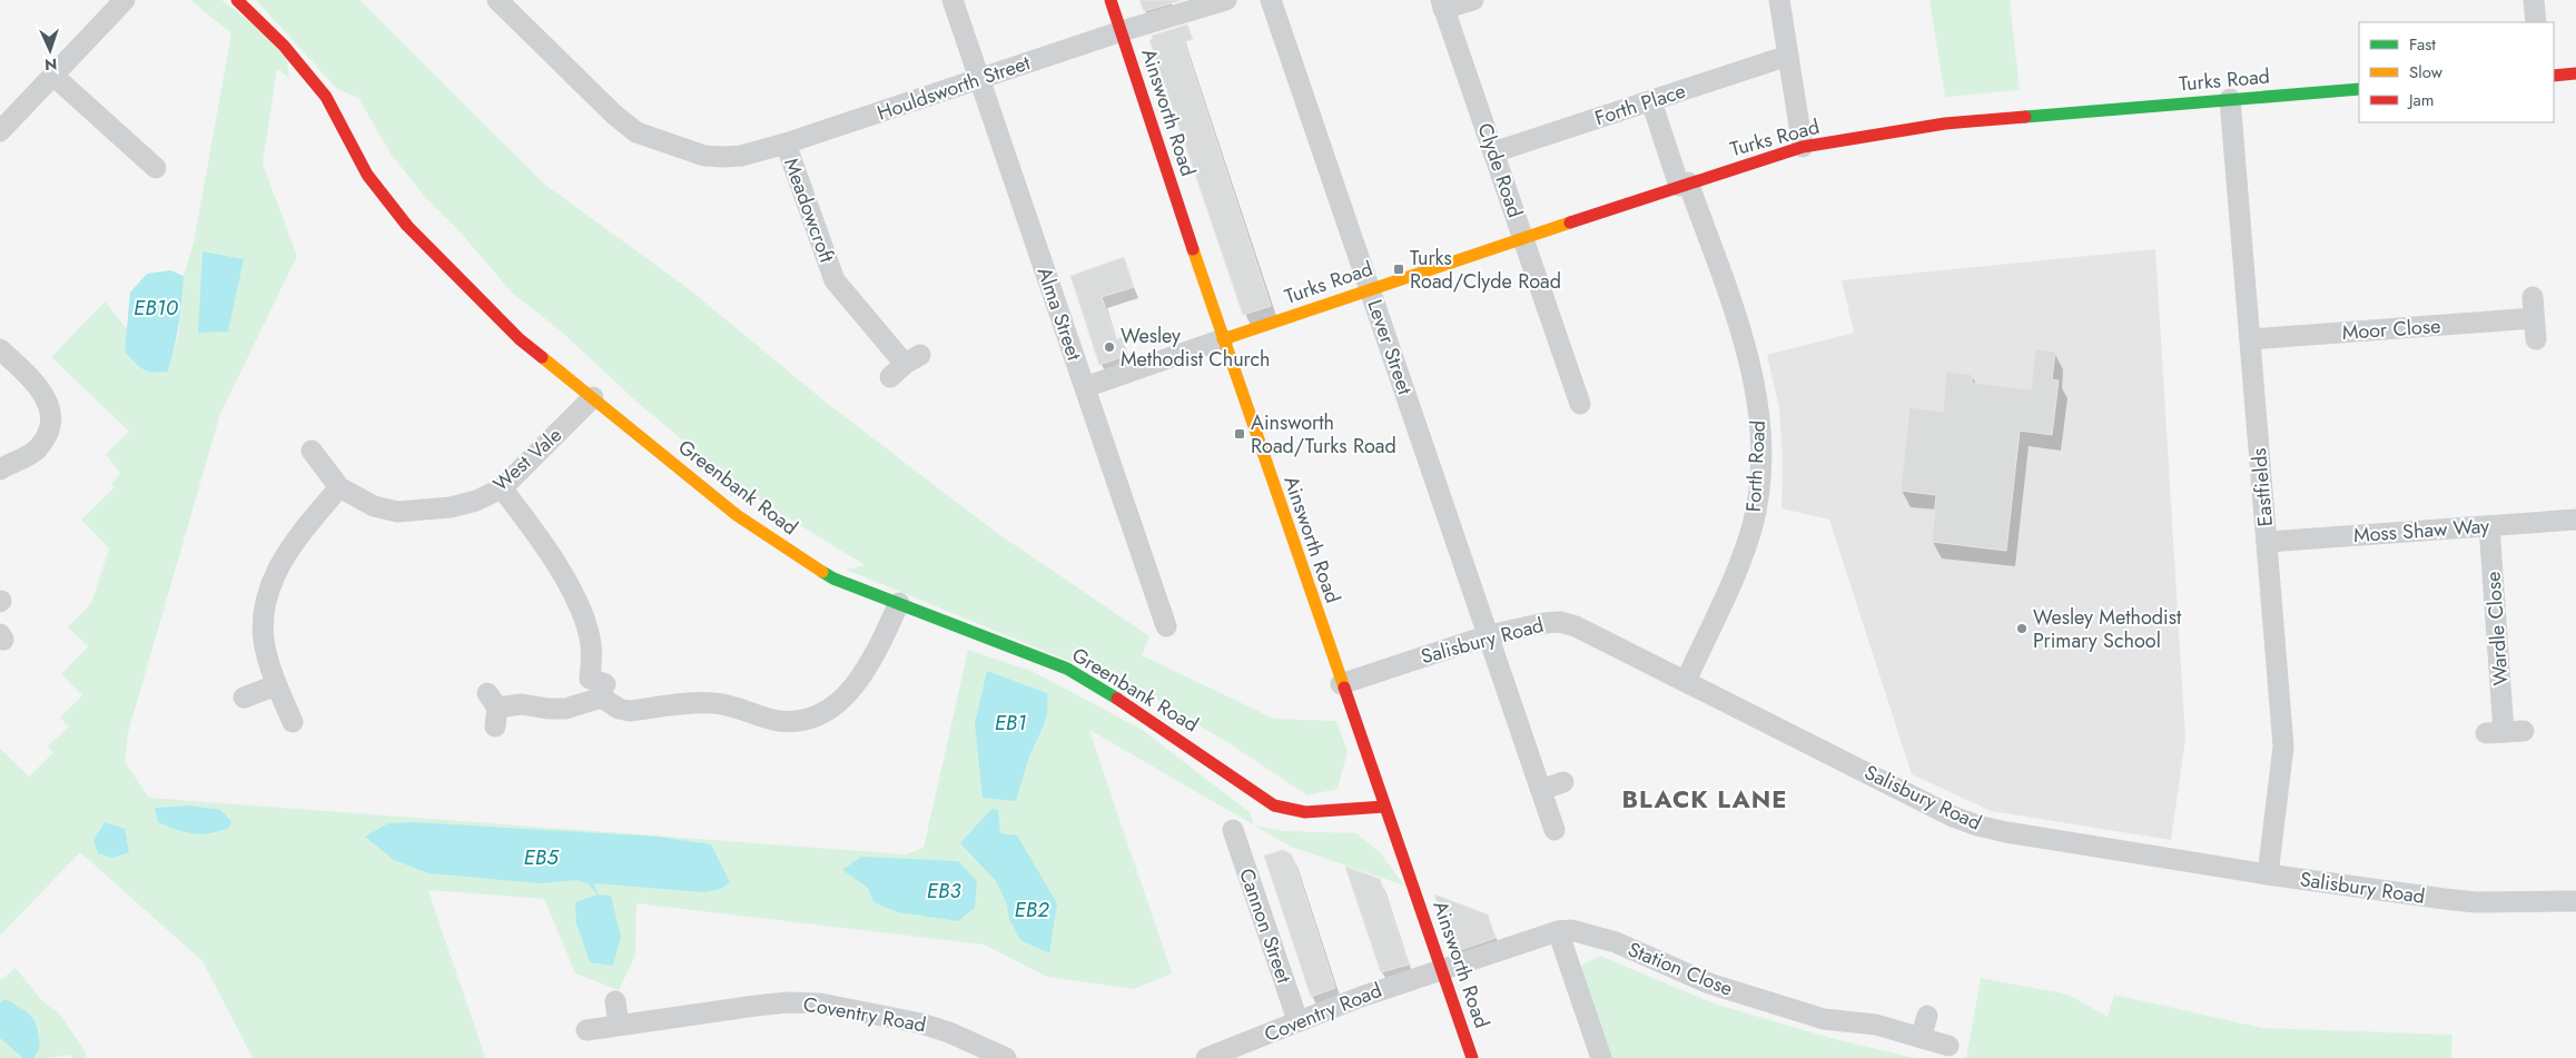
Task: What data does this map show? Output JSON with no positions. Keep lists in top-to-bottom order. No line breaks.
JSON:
{"streets":{"street":["Turks Road","Houldsworth Street","Forth Place","Ainsworth Road","Clyde Road","Meadowcroft","Alma Street","Moor Close","Lever Street","West Vale","Forth Road","Greenbank Road","Eastfields","Moss Shaw Way","Wardle Close","Salisbury Road","Cannon Street","Station Close","Coventry Road"]},"crossings":[["Turks Road","Ainsworth Road"],["Turks Road","Clyde Road"],["Turks Road","Lever Street"],["Turks Road","Forth Road"],["Turks Road","Eastfields"],["Houldsworth Street","Ainsworth Road"],["Houldsworth Street","Meadowcroft"],["Houldsworth Street","Alma Street"],["Forth Place","Clyde Road"],["Forth Place","Forth Road"],["Ainsworth Road","Greenbank Road"],["Ainsworth Road","Salisbury Road"],["Ainsworth Road","Station Close"],["Ainsworth Road","Coventry Road"],["Moor Close","Eastfields"],["Lever Street","Salisbury Road"],["West Vale","Greenbank Road"],["Forth Road","Salisbury Road"],["Eastfields","Moss Shaw Way"],["Eastfields","Salisbury Road"],["Moss Shaw Way","Wardle Close"],["Cannon Street","Coventry Road"],["Station Close","Coventry Road"]],"districts":["BLACK LANE"],"water":["EB10","EB1","EB5","EB3","EB2"],"places":{"transit":["Turks Road/Clyde Road","Ainsworth Road/Turks Road"],"other":["Wesley Methodist Church","Wesley Methodist Primary School"]},"legend":["Fast","Slow","Jam"],"north":"bottom"}
